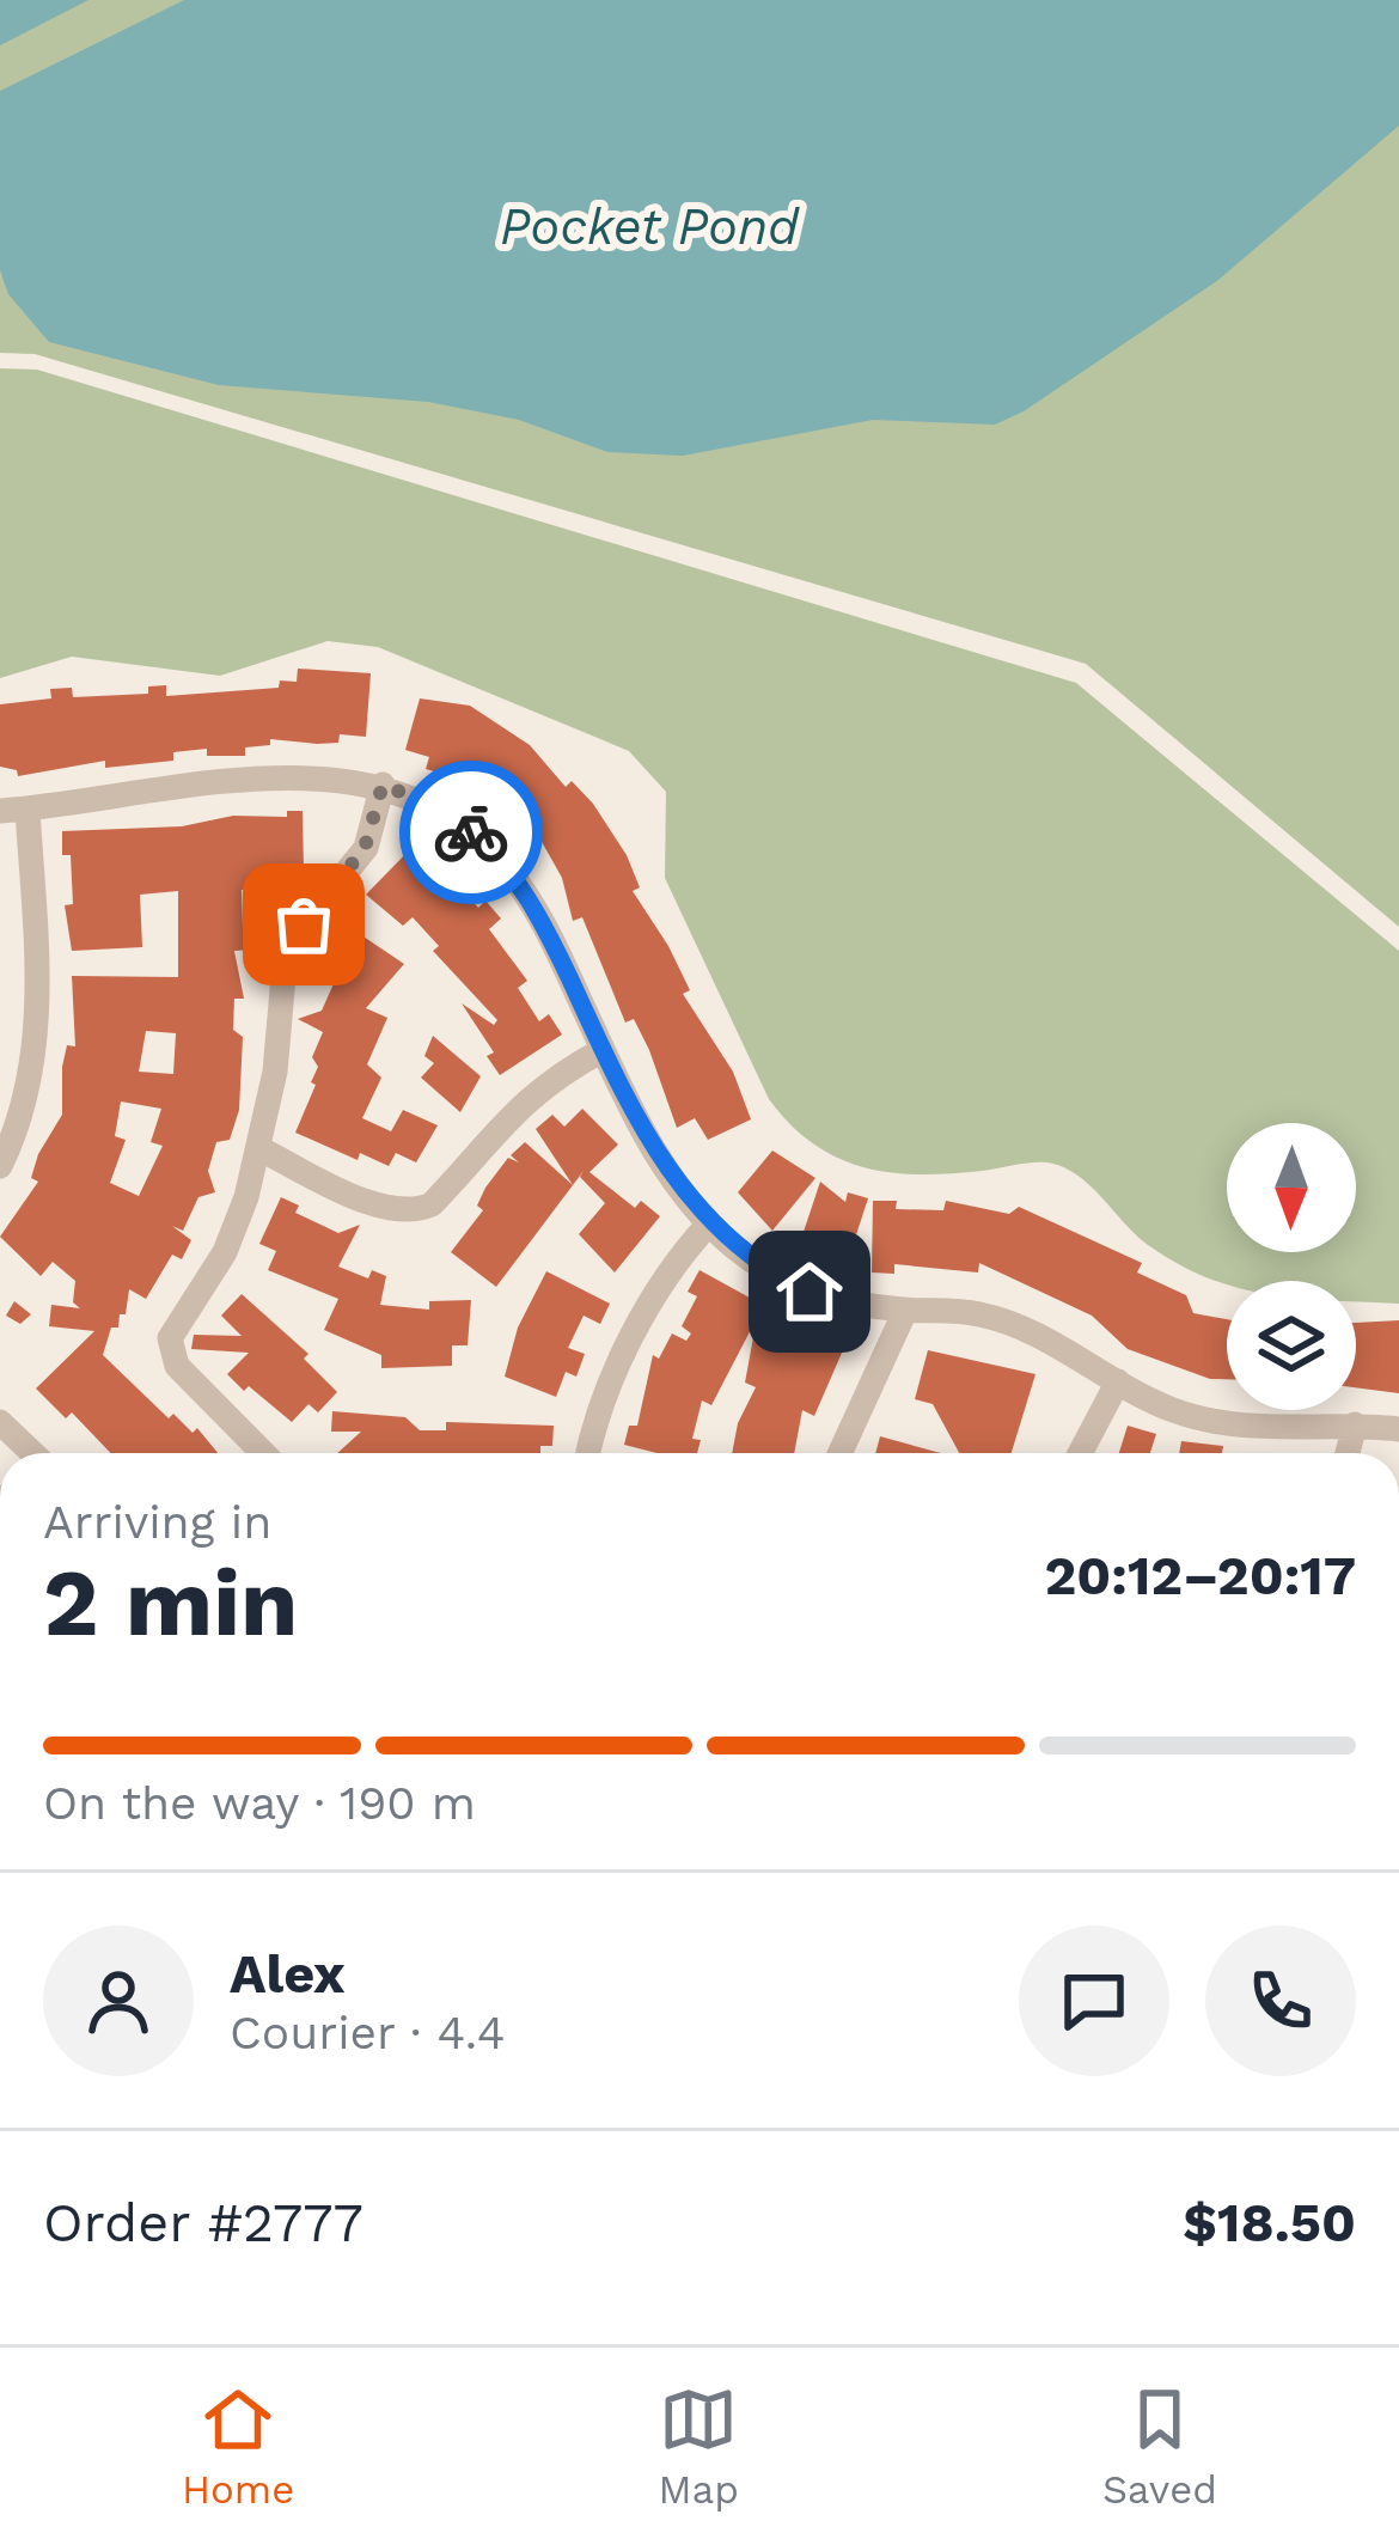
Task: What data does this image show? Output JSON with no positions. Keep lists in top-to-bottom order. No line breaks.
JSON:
{"water":["Pocket Pond"],"north":"bottom","page":{"heading":["2 min","Arriving in","20:12–20:17"],"panel":["Alex","Courier · 4.4","Order #2777","$18.50"],"bar":"On the way · 190 m","tabs":["Home","Map","Saved"]}}
